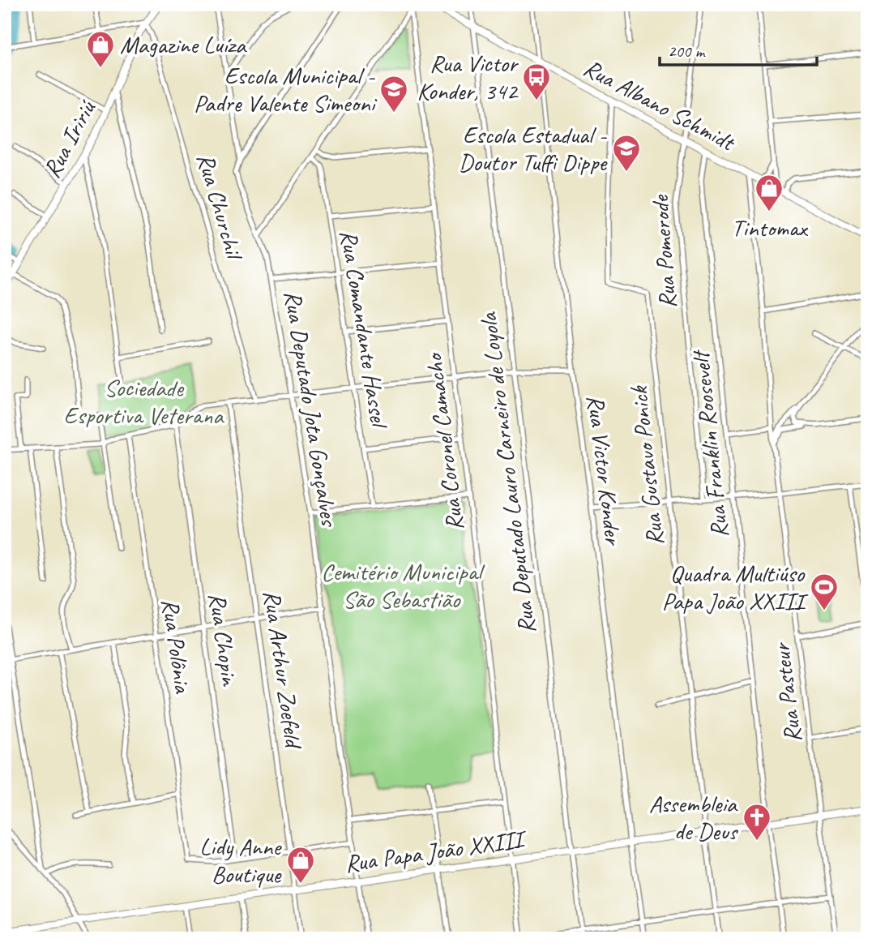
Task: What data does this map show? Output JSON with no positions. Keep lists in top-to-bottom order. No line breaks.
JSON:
{"streets":{"main road":["Rua Albano Schmidt","Rua Iririú","Rua Papa João XXIII"],"street":["Rua Churchil","Rua Pomerode","Rua Comandante Hassel","Rua Deputado Jota Gonçalves","Rua Coronel Camacho","Rua Franklin Roosevelt","Rua Gustavo Ponick","Rua Victor Konder","Rua Deputado Lauro Carneiro de Loyola","Rua Chopin","Rua Polônia","Rua Arthur Zoefeld","Rua Pasteur"]},"crossings":[["Rua Albano Schmidt","Rua Pomerode"],["Rua Albano Schmidt","Rua Franklin Roosevelt"],["Rua Albano Schmidt","Rua Gustavo Ponick"],["Rua Albano Schmidt","Rua Victor Konder"],["Rua Albano Schmidt","Rua Deputado Lauro Carneiro de Loyola"],["Rua Albano Schmidt","Rua Pasteur"],["Rua Iririú","Rua Churchil"],["Rua Deputado Jota Gonçalves","Rua Papa João XXIII"],["Rua Coronel Camacho","Rua Papa João XXIII"],["Rua Franklin Roosevelt","Rua Papa João XXIII"],["Rua Gustavo Ponick","Rua Papa João XXIII"],["Rua Victor Konder","Rua Papa João XXIII"],["Rua Deputado Lauro Carneiro de Loyola","Rua Papa João XXIII"],["Rua Chopin","Rua Polônia"],["Rua Arthur Zoefeld","Rua Papa João XXIII"],["Rua Pasteur","Rua Papa João XXIII"]],"parks":["Sociedade Esportiva Veterana","Cemitério Municipal São Sebastião"],"places":{"shop":["Magazine Luíza","Tintomax","Lidy Anne Boutique"],"bus stop":["Rua Victor Konder, 342"],"school or university":["Escola Municipal - Padre Valente Simeoni","Escola Estadual - Doutor Tuffi Dippe"],"sports":["Quadra Multiúso Papa João XXIII"],"church":["Assembleia de Deus"]},"scale_bar":"200 m"}
